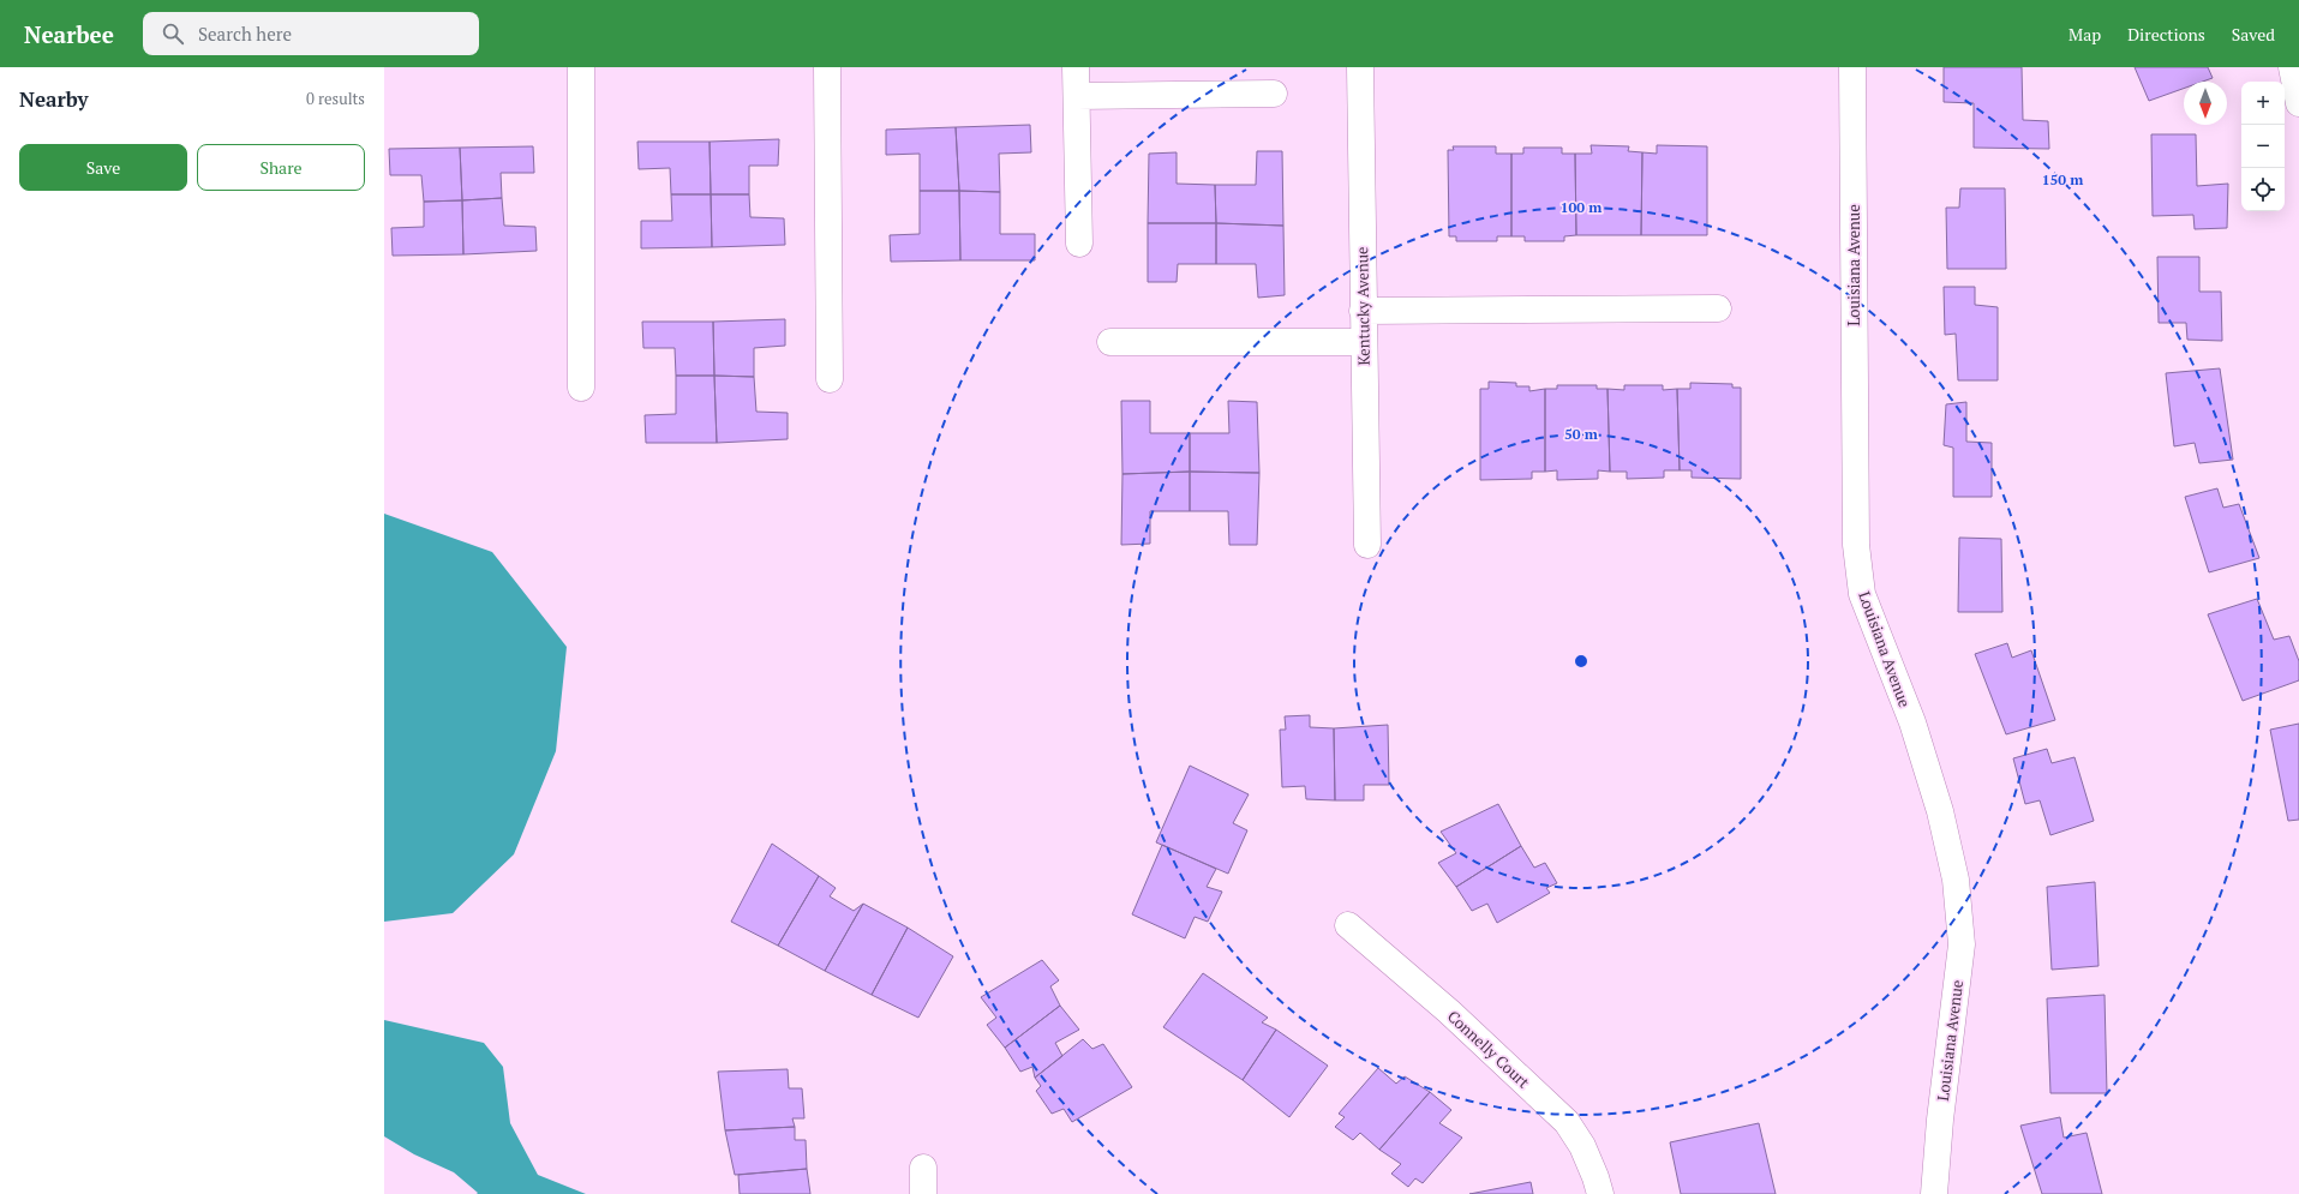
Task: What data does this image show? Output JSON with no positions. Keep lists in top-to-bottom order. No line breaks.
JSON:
{"streets":{"street":["Louisiana Avenue","Kentucky Avenue","Connelly Court"]},"north":"bottom","page":{"header":"Nearbee","search":"Search here","nav":["Map","Directions","Saved"],"heading":["Nearby","0 results"],"map_buttons":["+","−"],"buttons":["Save","Share"]},"rings":["150 m","100 m","50 m"]}
